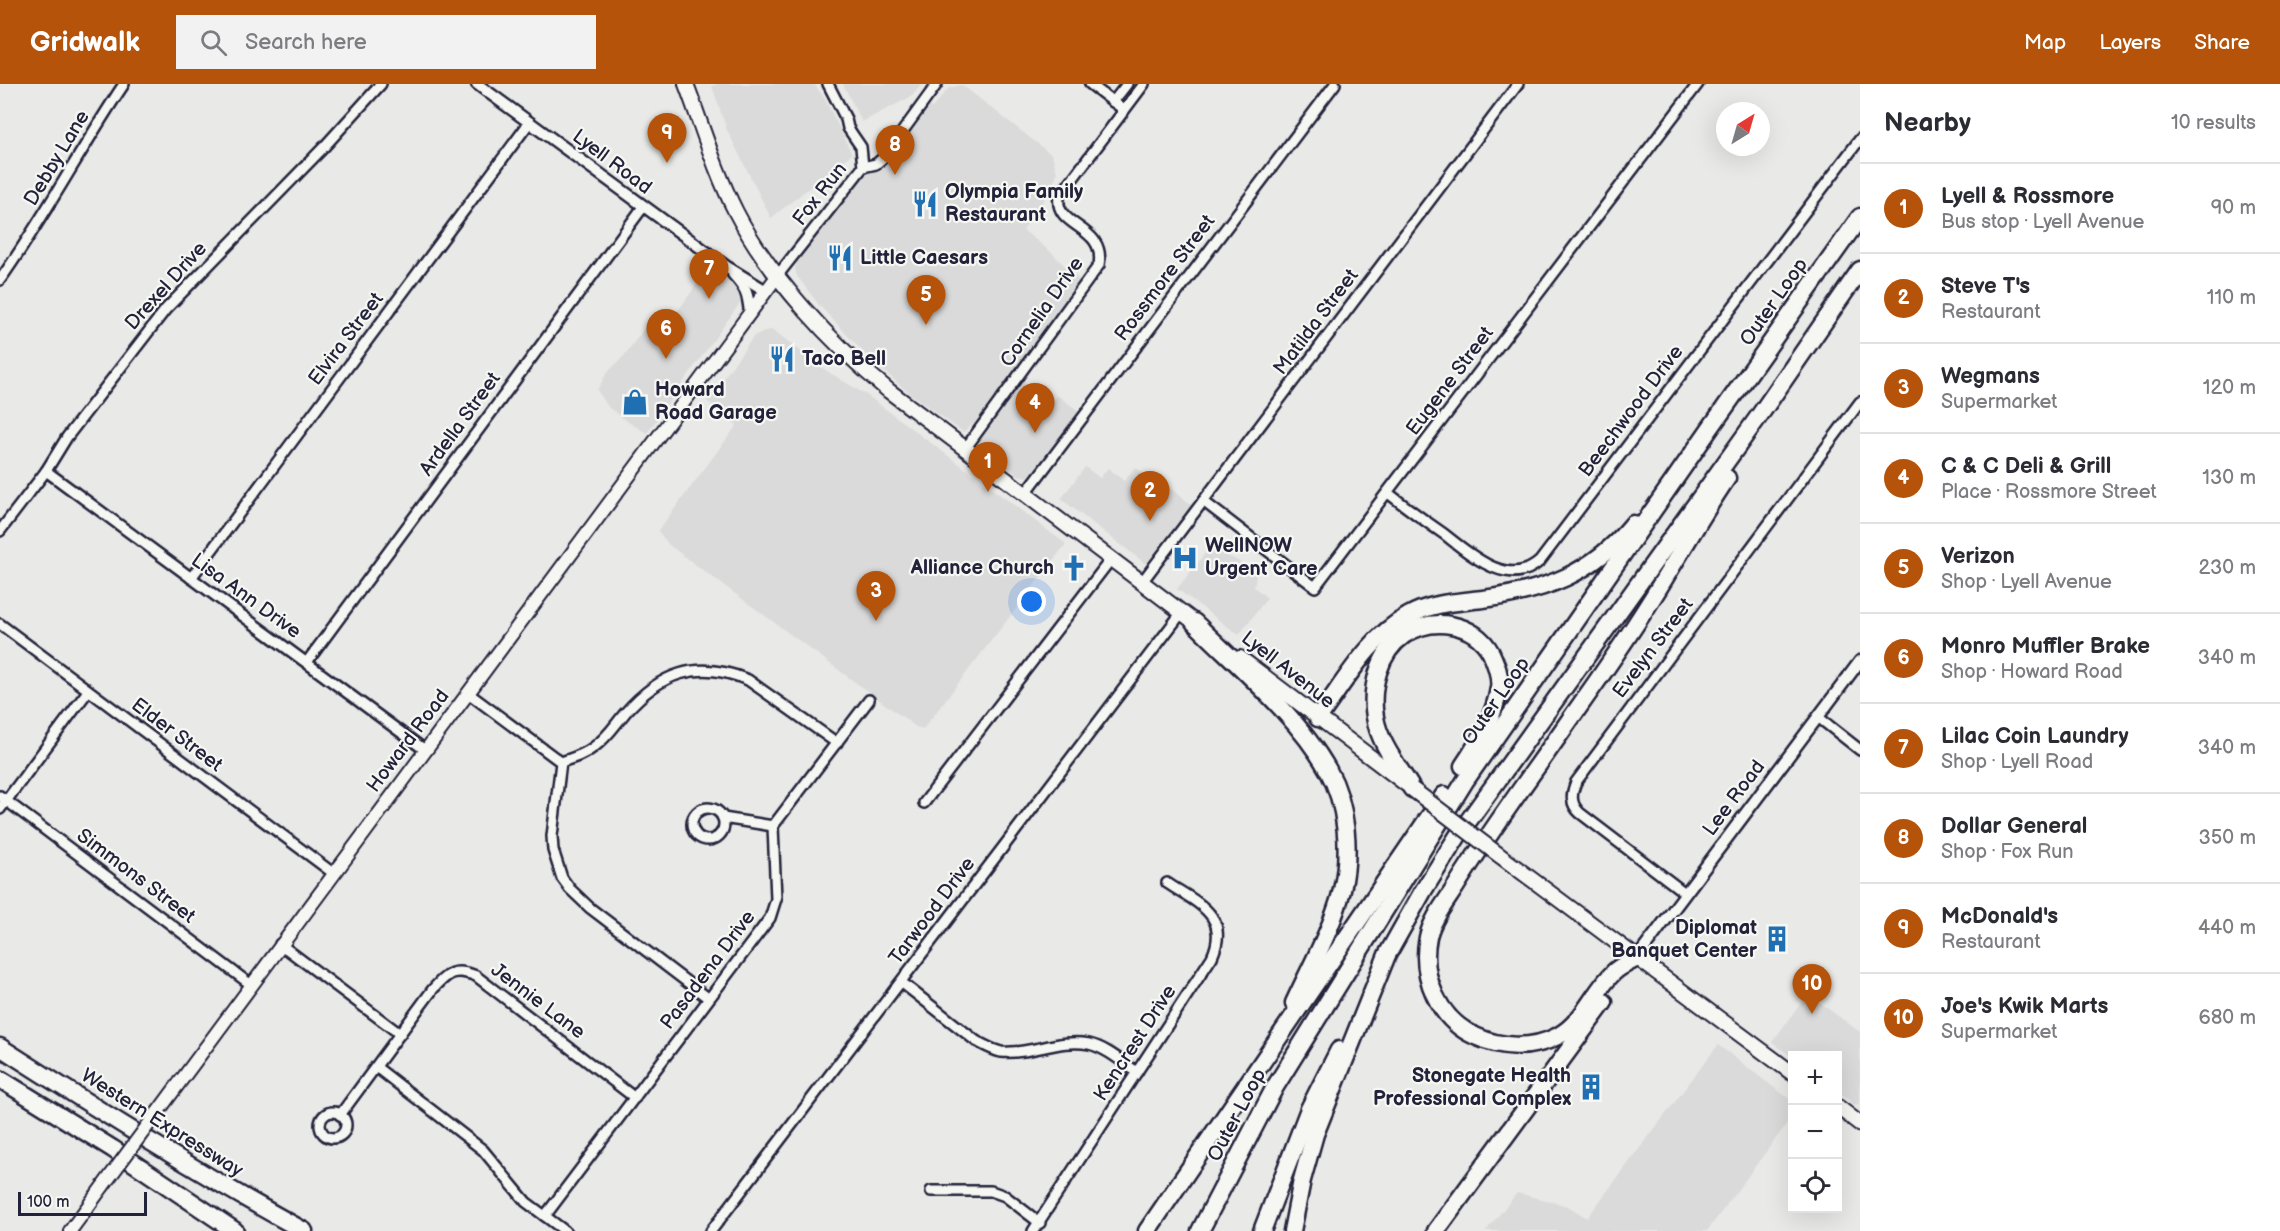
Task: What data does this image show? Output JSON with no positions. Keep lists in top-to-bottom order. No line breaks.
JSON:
{"streets":{"highway":["Outer Loop","Western Expressway"],"main road":["Lyell Avenue","Howard Road"],"street":["Debby Lane","Lyell Road","Fox Run","Rossmore Street","Drexel Drive","Cornelia Drive","Matilda Street","Elvira Street","Eugene Street","Beechwood Drive","Ardella Street","Lisa Ann Drive","Evelyn Street","Elder Street","Lee Road","Simmons Street","Tarwood Drive","Pasadena Drive","Jennie Lane","Kencrest Drive"]},"crossings":[["Lyell Road","Elvira Street"],["Lyell Road","Ardella Street"],["Lyell Road","Howard Road"],["Fox Run","Lyell Avenue"],["Fox Run","Howard Road"],["Rossmore Street","Lyell Avenue"],["Drexel Drive","Lisa Ann Drive"],["Cornelia Drive","Lyell Avenue"],["Matilda Street","Eugene Street"],["Matilda Street","Lyell Avenue"],["Elvira Street","Lisa Ann Drive"],["Eugene Street","Beechwood Drive"],["Ardella Street","Lisa Ann Drive"],["Lisa Ann Drive","Howard Road"],["Evelyn Street","Lee Road"],["Lyell Avenue","Howard Road"],["Lyell Avenue","Lee Road"],["Lyell Avenue","Tarwood Drive"],["Elder Street","Howard Road"],["Howard Road","Simmons Street"],["Pasadena Drive","Jennie Lane"]],"places":{"restaurant":["Olympia Family Restaurant","Little Caesars","Taco Bell"],"shop":["Howard Road Garage"],"hospital":["WellNOW Urgent Care"],"church":["Alliance Church"],"building":["Diplomat Banquet Center","Stonegate Health Professional Complex"]},"scale_bar":"100 m","north":"top right","page":{"header":"Gridwalk","search":"Search here","nav":["Map","Layers","Share"],"heading":["Nearby","10 results"],"pins":["9","8","7","5","6","4","1","2","3","10"],"list":[{"mark":"1","name":"Lyell & Rossmore","note":"Bus stop · Lyell Avenue","value":"90 m"},{"mark":"2","name":"Steve T's","note":"Restaurant","value":"110 m"},{"mark":"3","name":"Wegmans","note":"Supermarket","value":"120 m"},{"mark":"4","name":"C & C Deli & Grill","note":"Place · Rossmore Street","value":"130 m"},{"mark":"5","name":"Verizon","note":"Shop · Lyell Avenue","value":"230 m"},{"mark":"6","name":"Monro Muffler Brake","note":"Shop · Howard Road","value":"340 m"},{"mark":"7","name":"Lilac Coin Laundry","note":"Shop · Lyell Road","value":"340 m"},{"mark":"8","name":"Dollar General","note":"Shop · Fox Run","value":"350 m"},{"mark":"9","name":"McDonald's","note":"Restaurant","value":"440 m"},{"mark":"10","name":"Joe's Kwik Marts","note":"Supermarket","value":"680 m"}],"map_buttons":["+","−"],"scale":"100 m"}}
